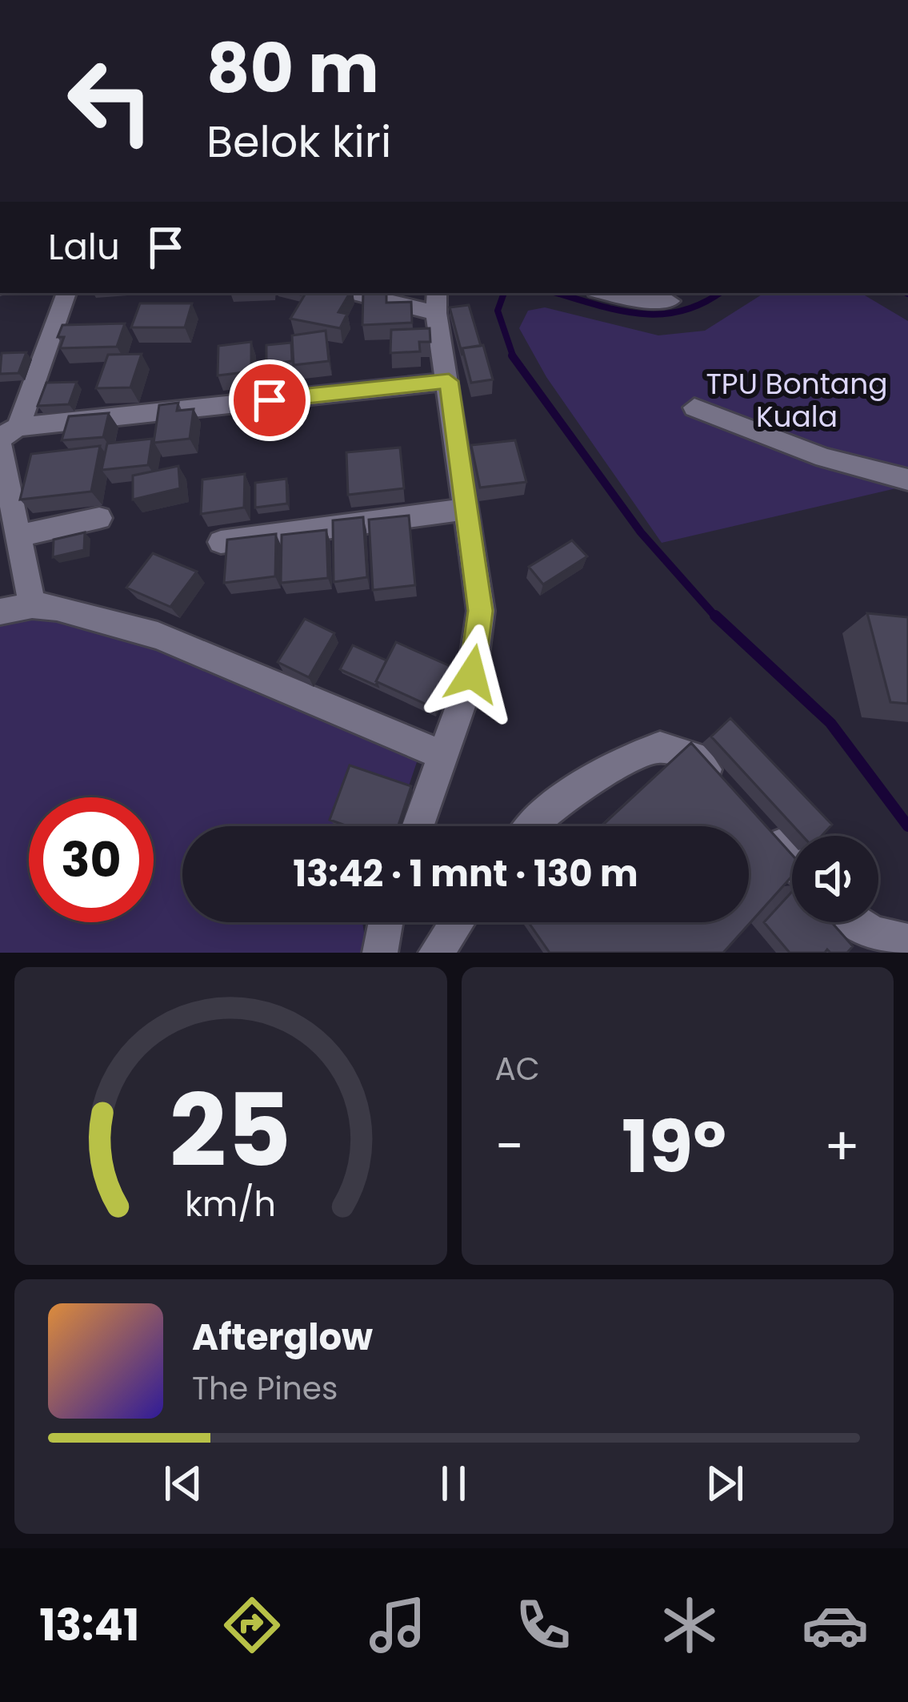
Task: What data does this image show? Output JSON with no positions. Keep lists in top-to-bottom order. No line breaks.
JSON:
{"parks":["TPU Bontang Kuala"],"page":{"turn":["80 m","Belok kiri"],"then":"Lalu","limit":"30","trip":"13:42 · 1 mnt · 130 m","tile":"AC","heat":["−","19°","+"],"song":["Afterglow","The Pines"],"tabs":"13:41","gauge":["25","km/h"]}}
